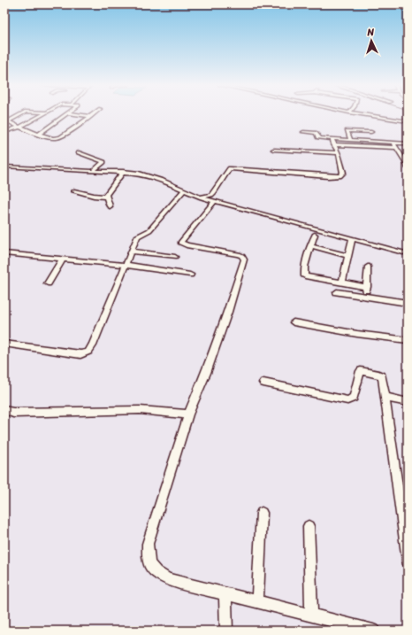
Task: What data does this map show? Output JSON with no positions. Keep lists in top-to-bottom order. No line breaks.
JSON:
{"north":"top"}
